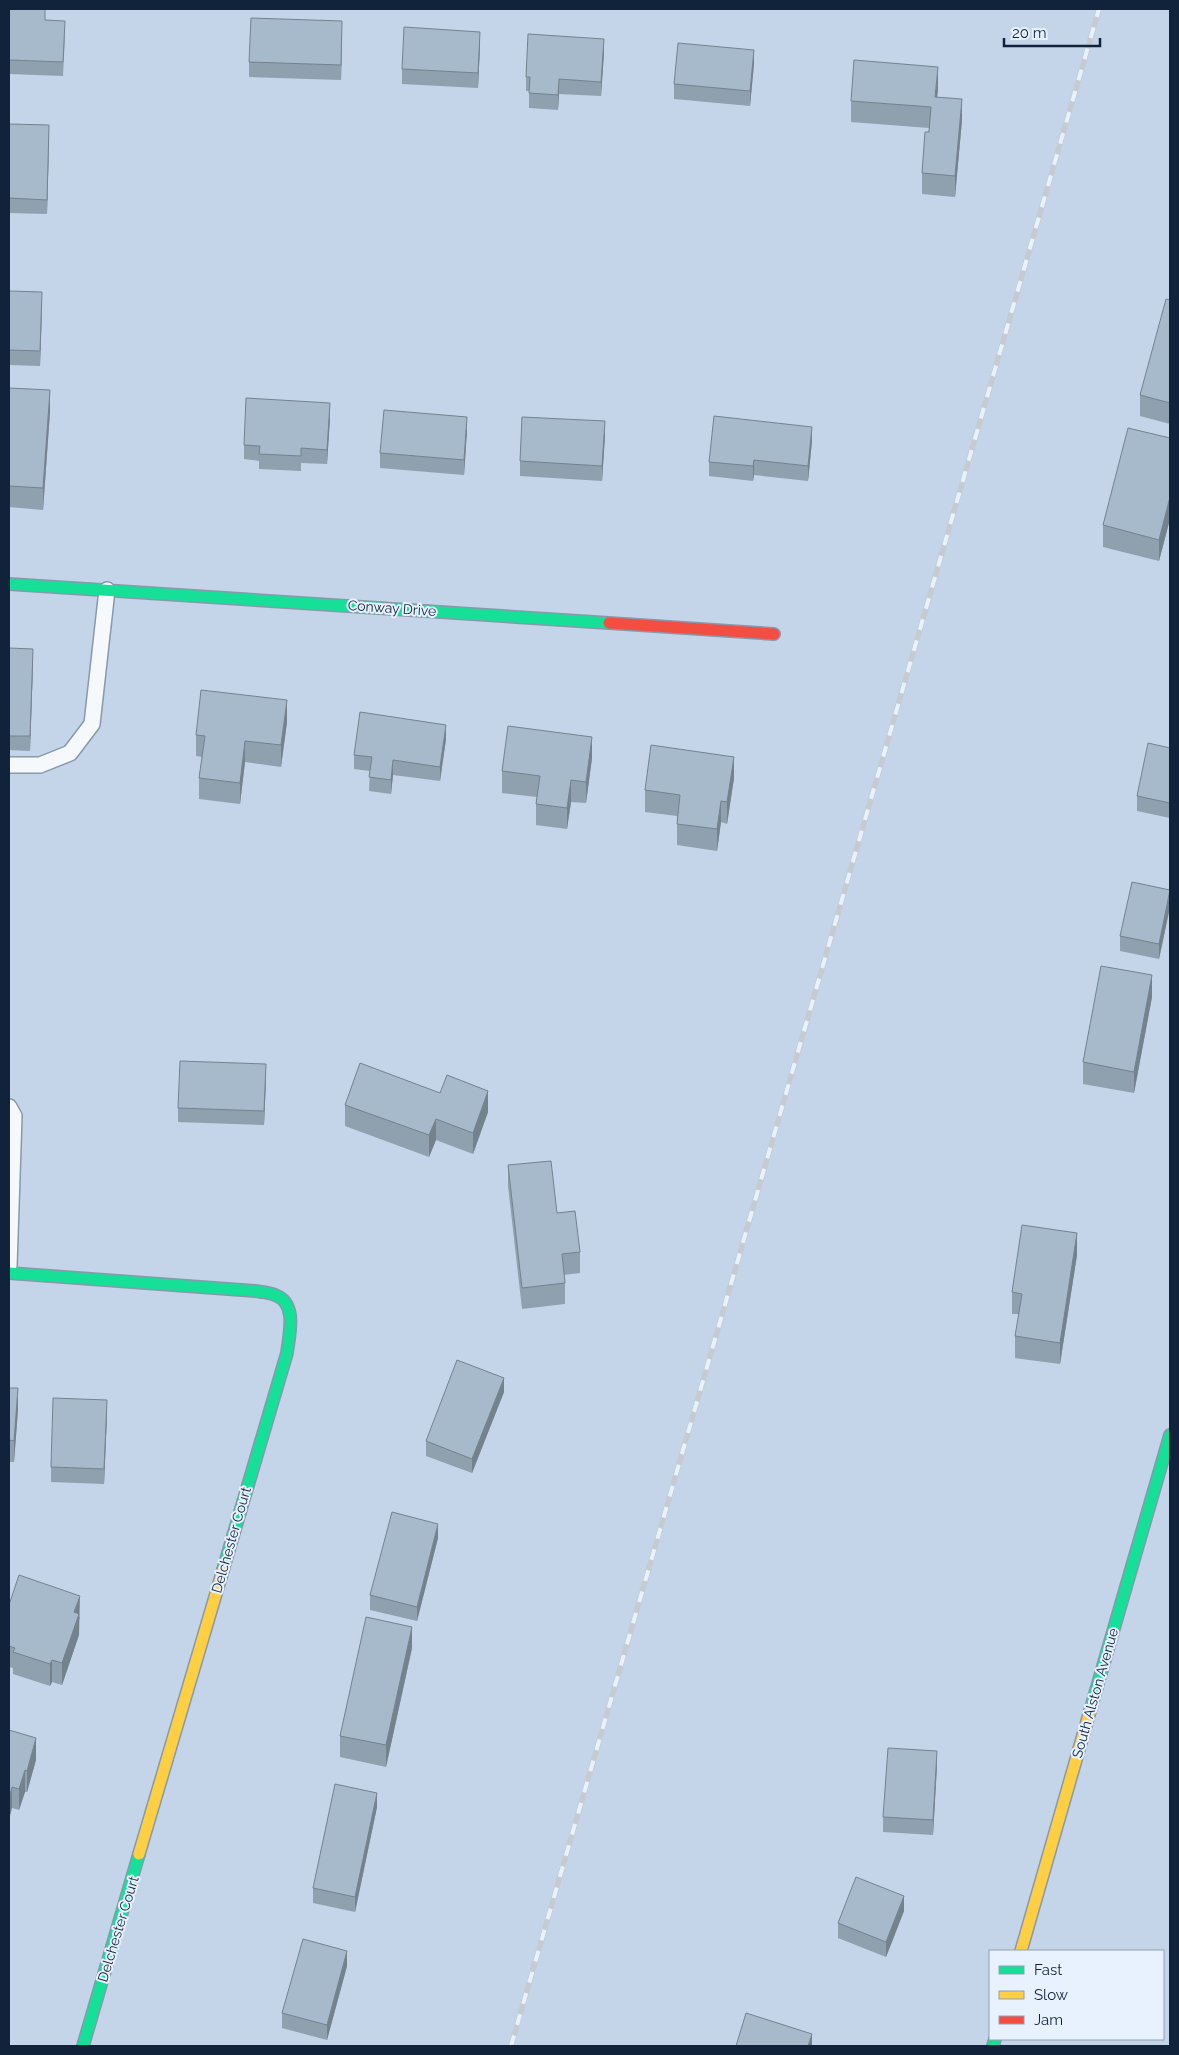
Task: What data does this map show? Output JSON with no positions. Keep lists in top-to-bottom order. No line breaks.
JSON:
{"streets":{"street":["Conway Drive","Delchester Court","South Alston Avenue"]},"legend":["Fast","Slow","Jam"],"scale_bar":"20 m"}
